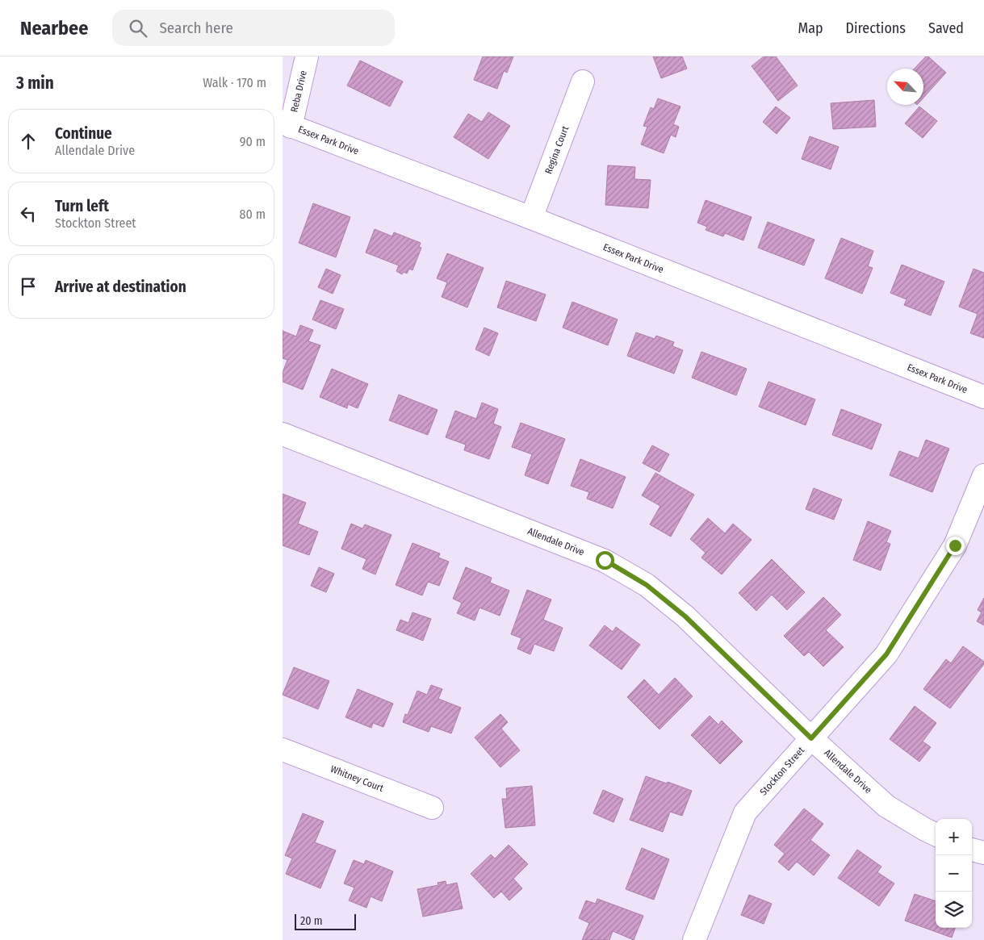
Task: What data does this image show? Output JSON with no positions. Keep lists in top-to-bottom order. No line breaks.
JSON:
{"streets":{"street":["Reba Drive","Essex Park Drive","Regina Court","Allendale Drive","Stockton Street","Whitney Court"]},"crossings":[["Reba Drive","Essex Park Drive"],["Essex Park Drive","Regina Court"],["Allendale Drive","Stockton Street"]],"scale_bar":"20 m","north":"top left","page":{"header":"Nearbee","search":"Search here","nav":["Map","Directions","Saved"],"heading":["3 min","Walk · 170 m"],"list":[["Continue","Allendale Drive","90 m"],["Turn left","Stockton Street","80 m"],"Arrive at destination"],"map_buttons":["+","−"],"scale":"20 m"}}
